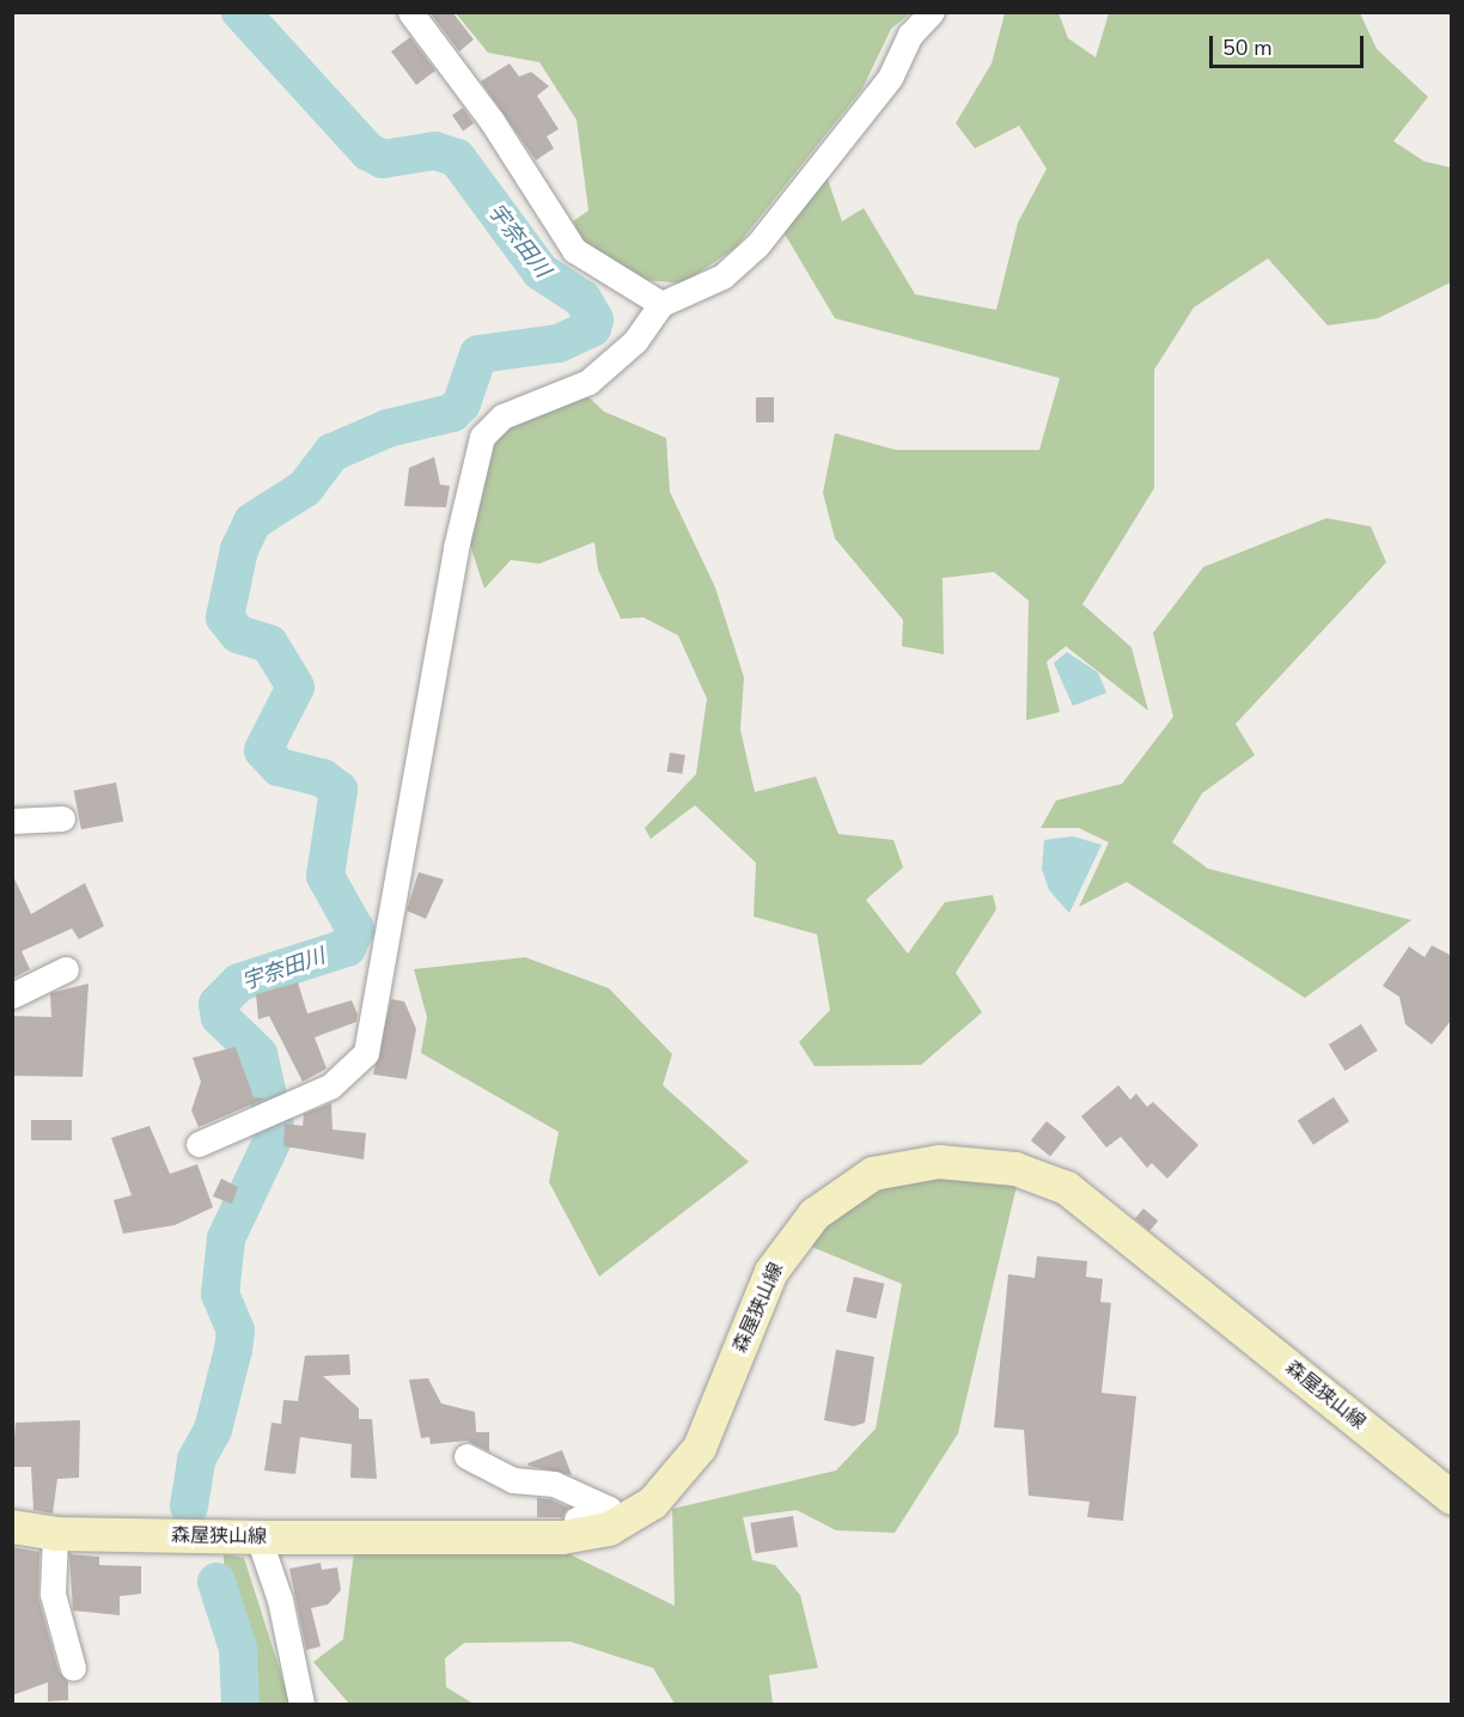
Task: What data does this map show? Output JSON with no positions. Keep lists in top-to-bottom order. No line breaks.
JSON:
{"streets":{"main road":["森屋狭山線"]},"water":["宇奈田川"],"scale_bar":"50 m"}
